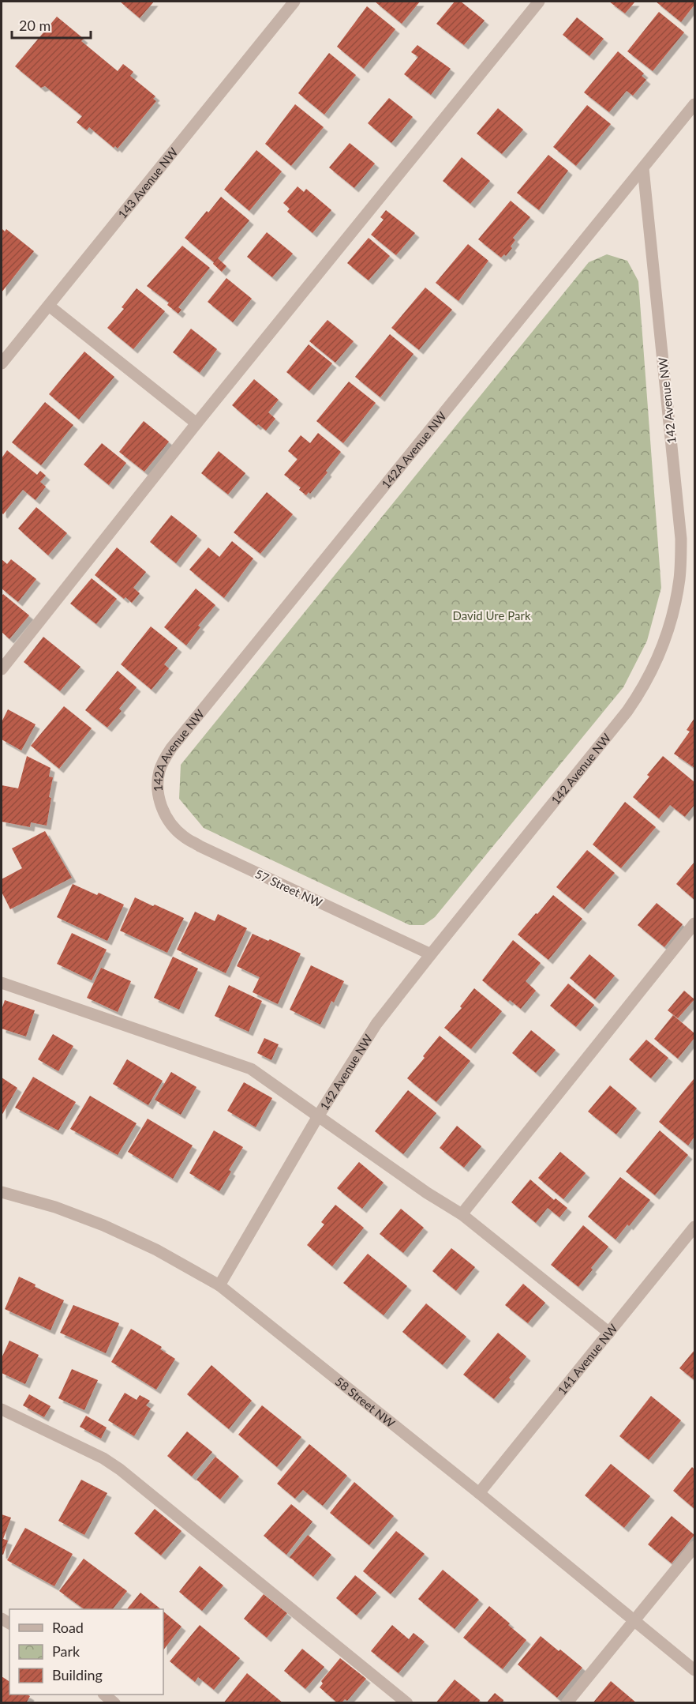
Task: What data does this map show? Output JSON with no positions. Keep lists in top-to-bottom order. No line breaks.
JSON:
{"streets":{"street":["143 Avenue NW","142 Avenue NW","142A Avenue NW","57 Street NW","141 Avenue NW","58 Street NW"]},"crossings":[["142 Avenue NW","142A Avenue NW"],["142 Avenue NW","57 Street NW"],["142 Avenue NW","58 Street NW"],["142A Avenue NW","57 Street NW"],["141 Avenue NW","58 Street NW"]],"parks":["David Ure Park"],"legend":["Road","Park","Building"],"scale_bar":"20 m"}
